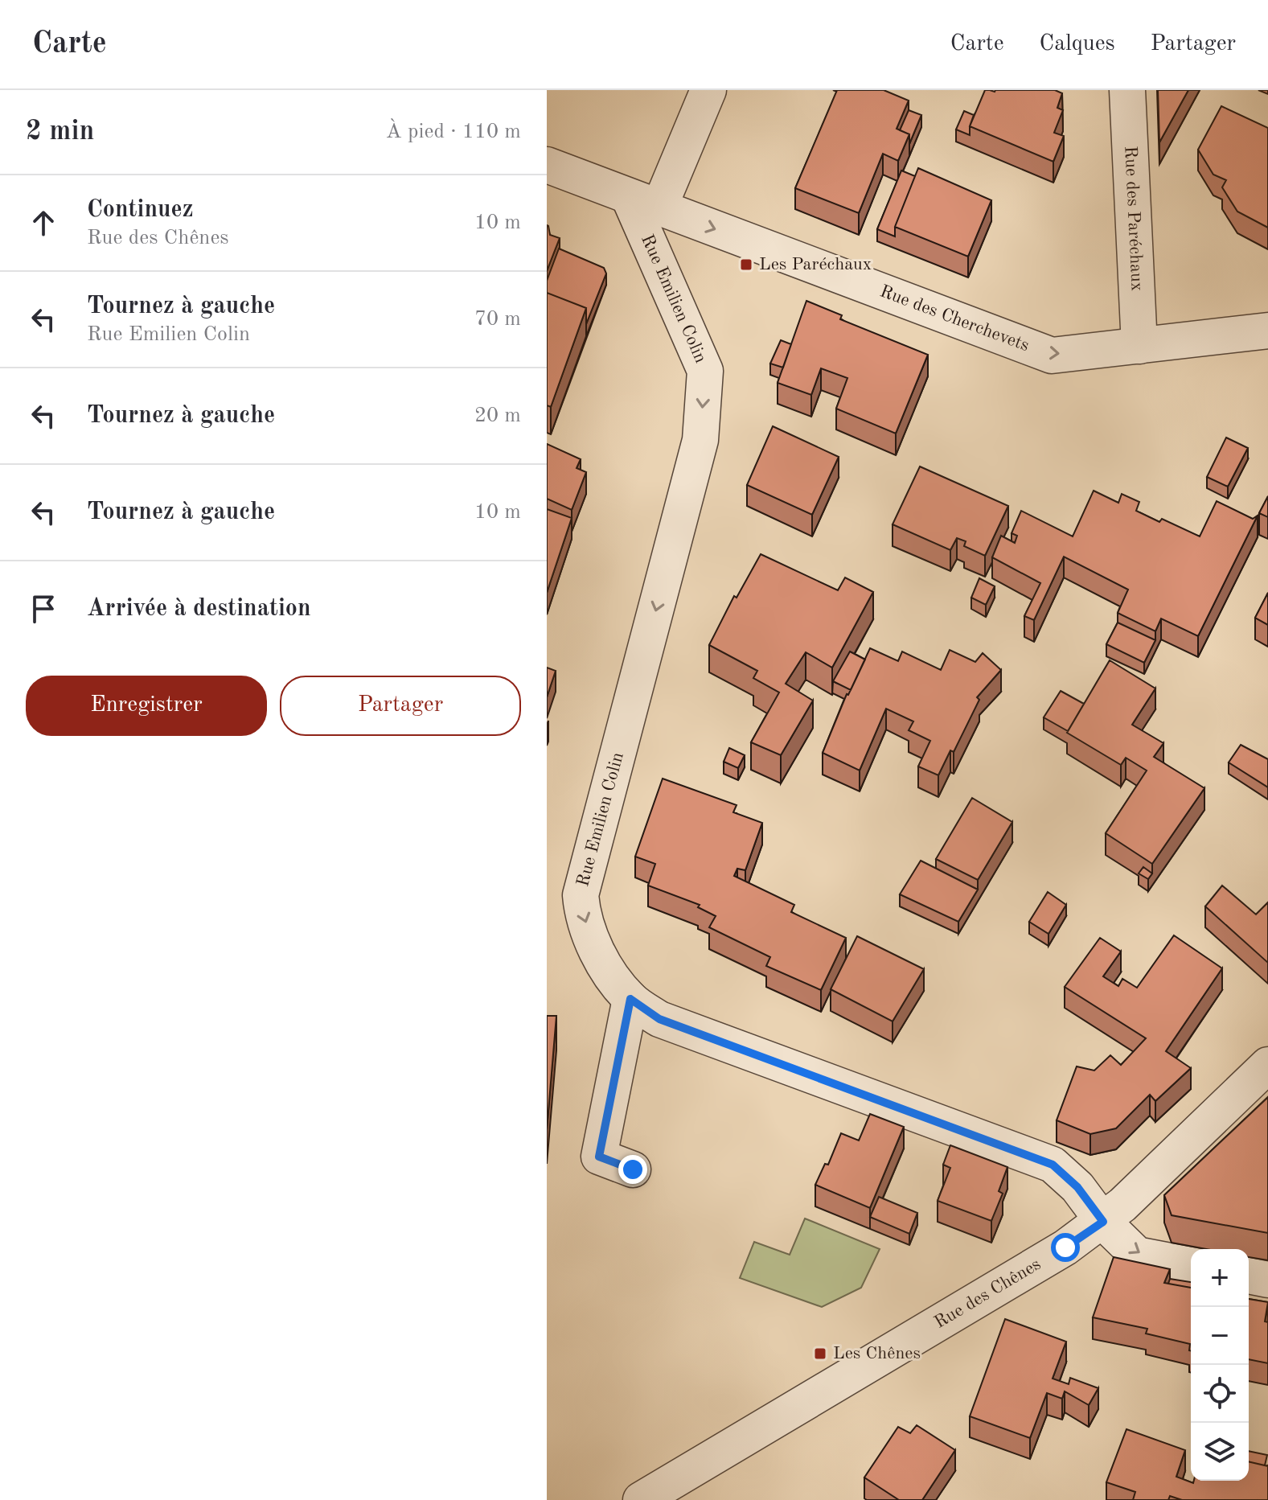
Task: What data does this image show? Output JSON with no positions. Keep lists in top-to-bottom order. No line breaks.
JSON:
{"streets":{"street":["Rue des Paréchaux","Rue Emilien Colin","Rue des Cherchevets","Rue des Chênes"]},"crossings":[["Rue des Paréchaux","Rue des Cherchevets"],["Rue Emilien Colin","Rue des Cherchevets"],["Rue Emilien Colin","Rue des Chênes"]],"one_way":["Rue Emilien Colin","Rue des Cherchevets"],"places":{"transit":["Les Paréchaux","Les Chênes"]},"page":{"header":"Carte","nav":["Carte","Calques","Partager"],"heading":["2 min","À pied · 110 m"],"list":[["Continuez","Rue des Chênes","10 m"],["Tournez à gauche","Rue Emilien Colin","70 m"],["Tournez à gauche","20 m"],["Tournez à gauche","10 m"],"Arrivée à destination"],"buttons":["Enregistrer","Partager"],"map_buttons":["+","−"]}}
